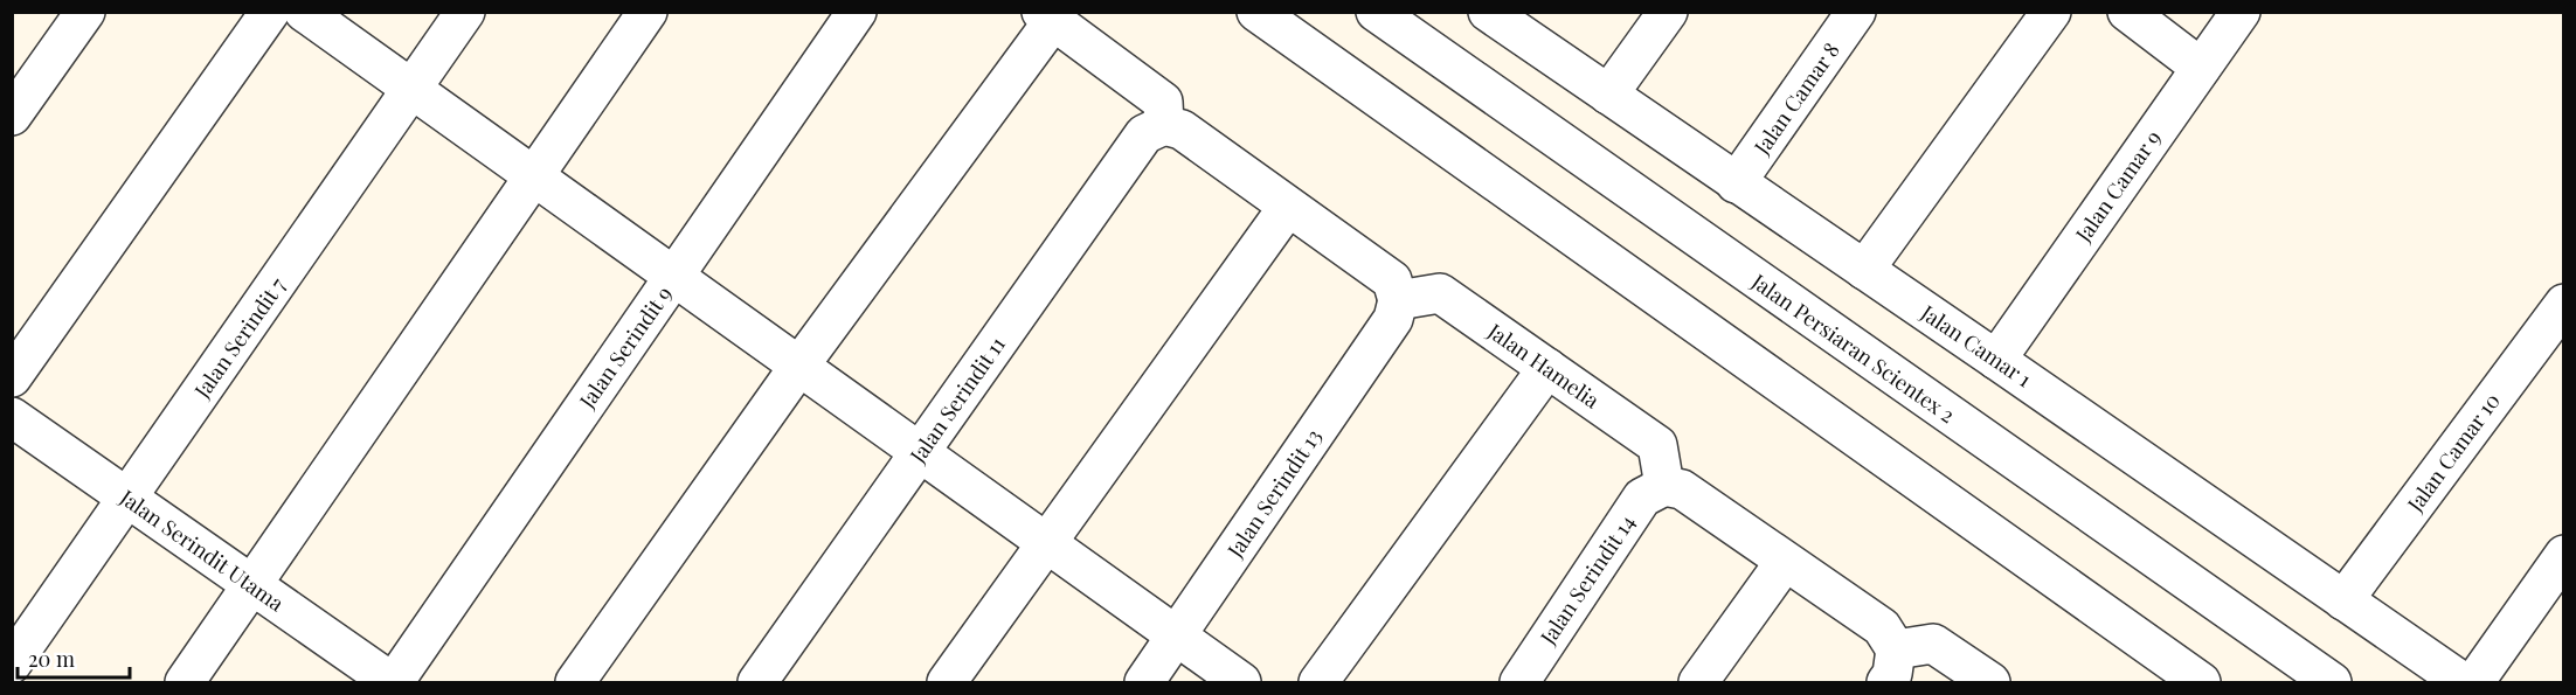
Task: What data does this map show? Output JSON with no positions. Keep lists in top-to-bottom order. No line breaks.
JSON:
{"streets":{"street":["Jalan Camar 8","Jalan Camar 9","Jalan Serindit 7","Jalan Camar 1","Jalan Serindit 9","Jalan Persiaran Scientex 2","Jalan Hamelia","Jalan Serindit 11","Jalan Camar 10","Jalan Serindit 13","Jalan Serindit Utama","Jalan Serindit 14"]},"crossings":[["Jalan Camar 8","Jalan Camar 1"],["Jalan Camar 9","Jalan Camar 1"],["Jalan Serindit 7","Jalan Serindit Utama"],["Jalan Camar 1","Jalan Camar 10"],["Jalan Serindit 9","Jalan Serindit Utama"],["Jalan Hamelia","Jalan Serindit 13"],["Jalan Hamelia","Jalan Serindit 14"]],"scale_bar":"20 m"}
